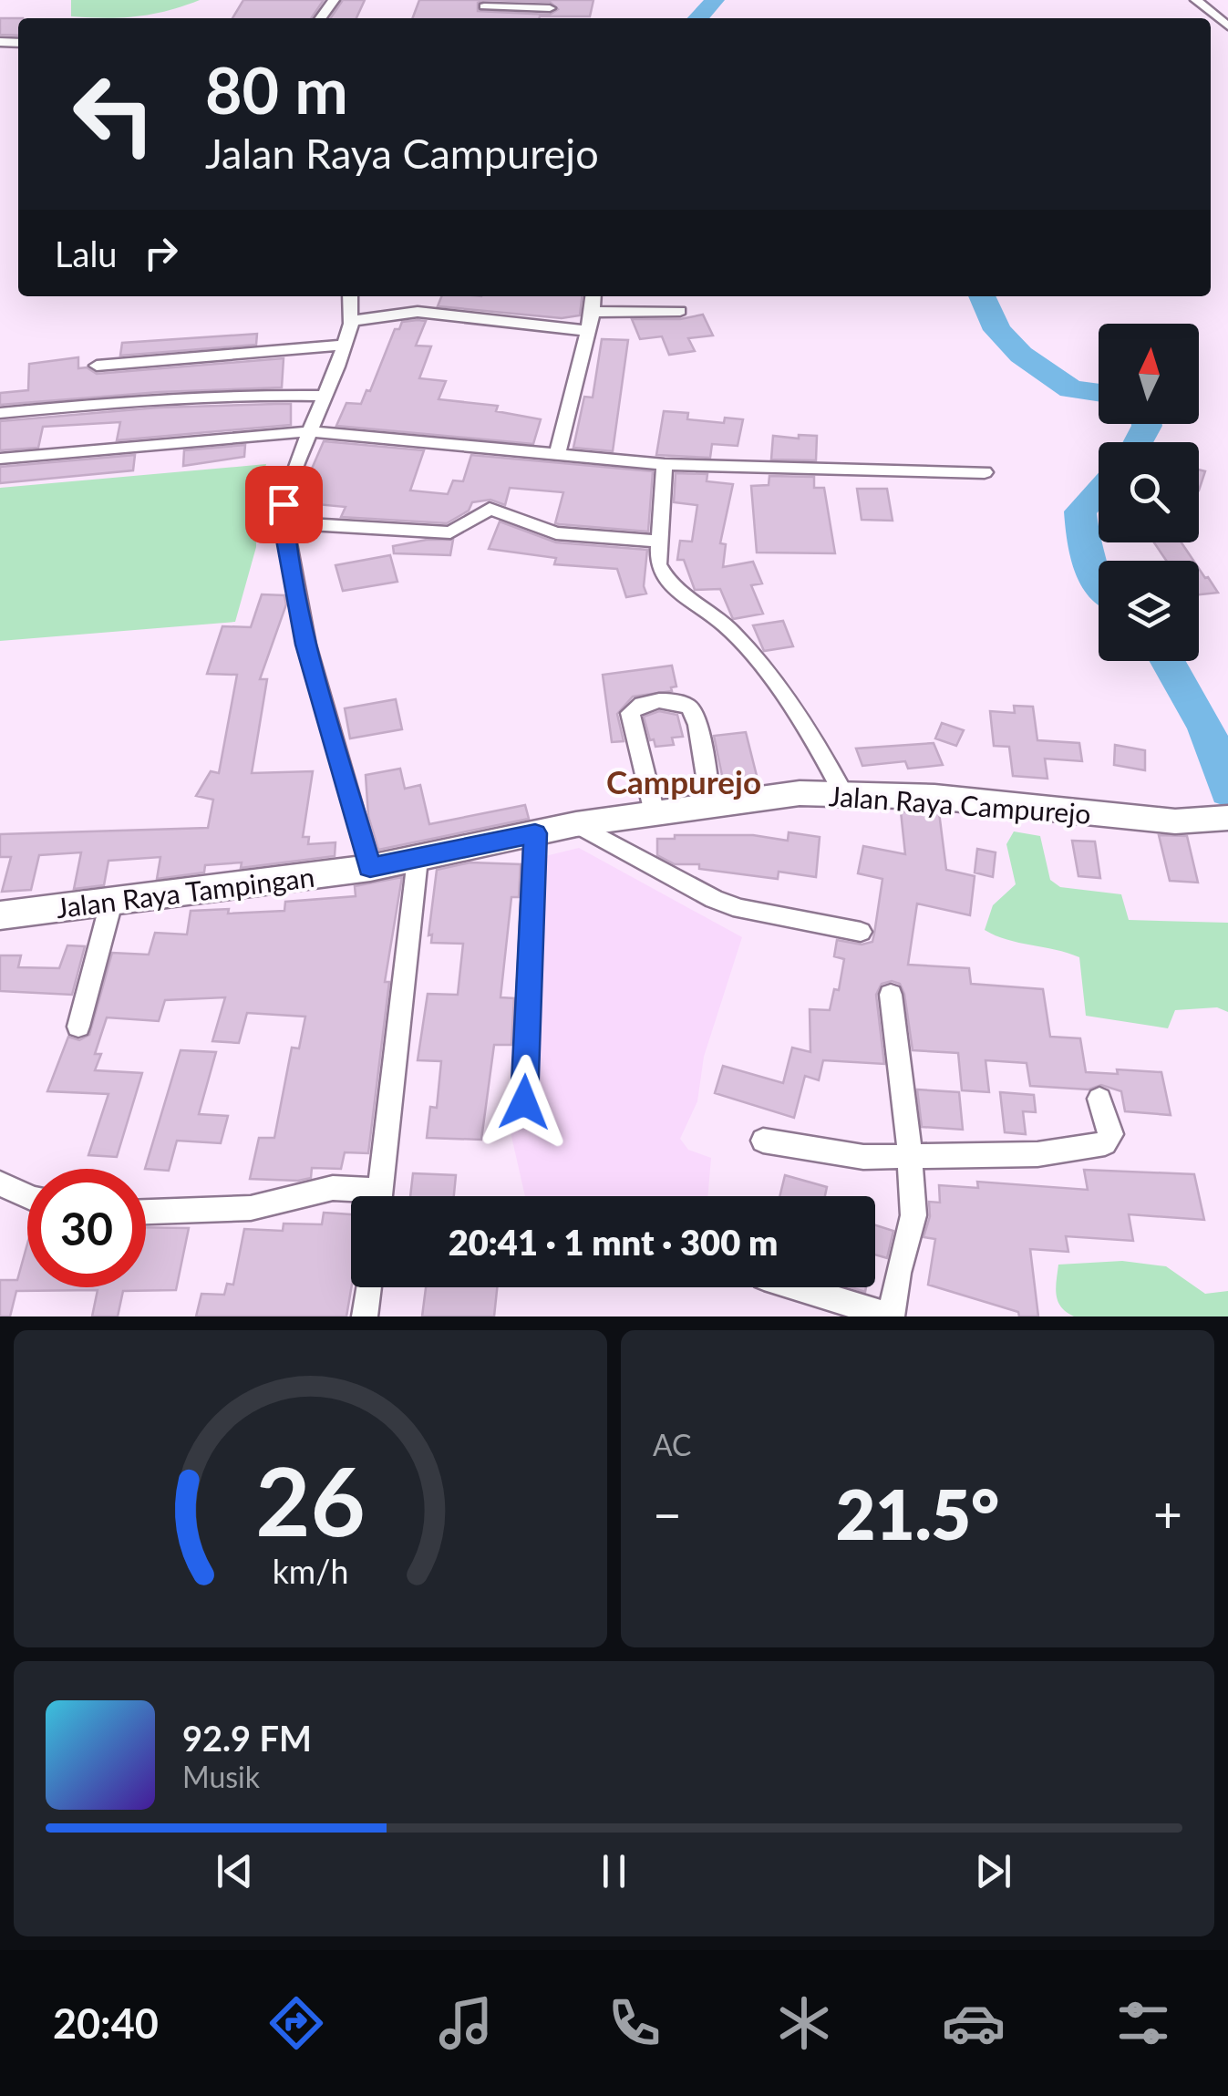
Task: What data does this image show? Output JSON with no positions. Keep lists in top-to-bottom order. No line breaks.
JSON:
{"streets":{"main road":["Jalan Raya Campurejo","Jalan Raya Tampingan"]},"crossings":[["Jalan Raya Campurejo","Jalan Raya Tampingan"]],"districts":["Campurejo"],"north":"top","page":{"turn":["80 m","Jalan Raya Campurejo"],"then":"Lalu","limit":"30","trip":"20:41 · 1 mnt · 300 m","tile":"AC","heat":["−","21.5°","+"],"song":["92.9 FM","Musik"],"tabs":"20:40","gauge":["26","km/h"]}}
